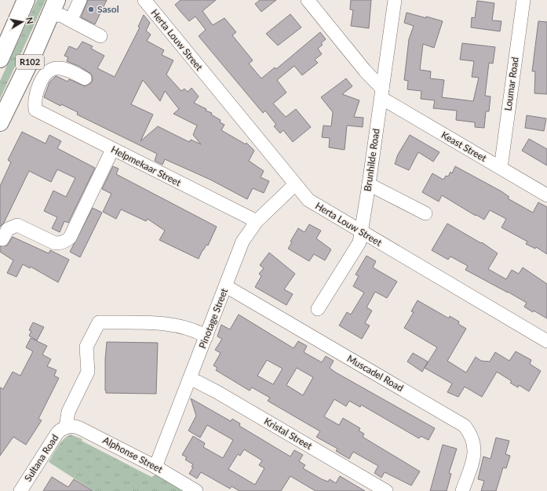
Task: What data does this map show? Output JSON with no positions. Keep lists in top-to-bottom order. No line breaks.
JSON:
{"streets":{"main road":["R102"],"street":["Herta Louw Street","Loumar Road","Keast Street","Brunhilde Road","Helpmekaar Street","Pinotage Street","Muscadel Road","Kristal Street","Alphonse Street","Sultana Road"]},"crossings":[["Herta Louw Street","Brunhilde Road"],["Herta Louw Street","Pinotage Street"],["Loumar Road","Keast Street"],["Keast Street","Brunhilde Road"],["Helpmekaar Street","Pinotage Street"],["Pinotage Street","Muscadel Road"],["Pinotage Street","Kristal Street"],["Pinotage Street","Alphonse Street"],["Alphonse Street","Sultana Road"]],"places":["Sasol"],"north":"right"}
